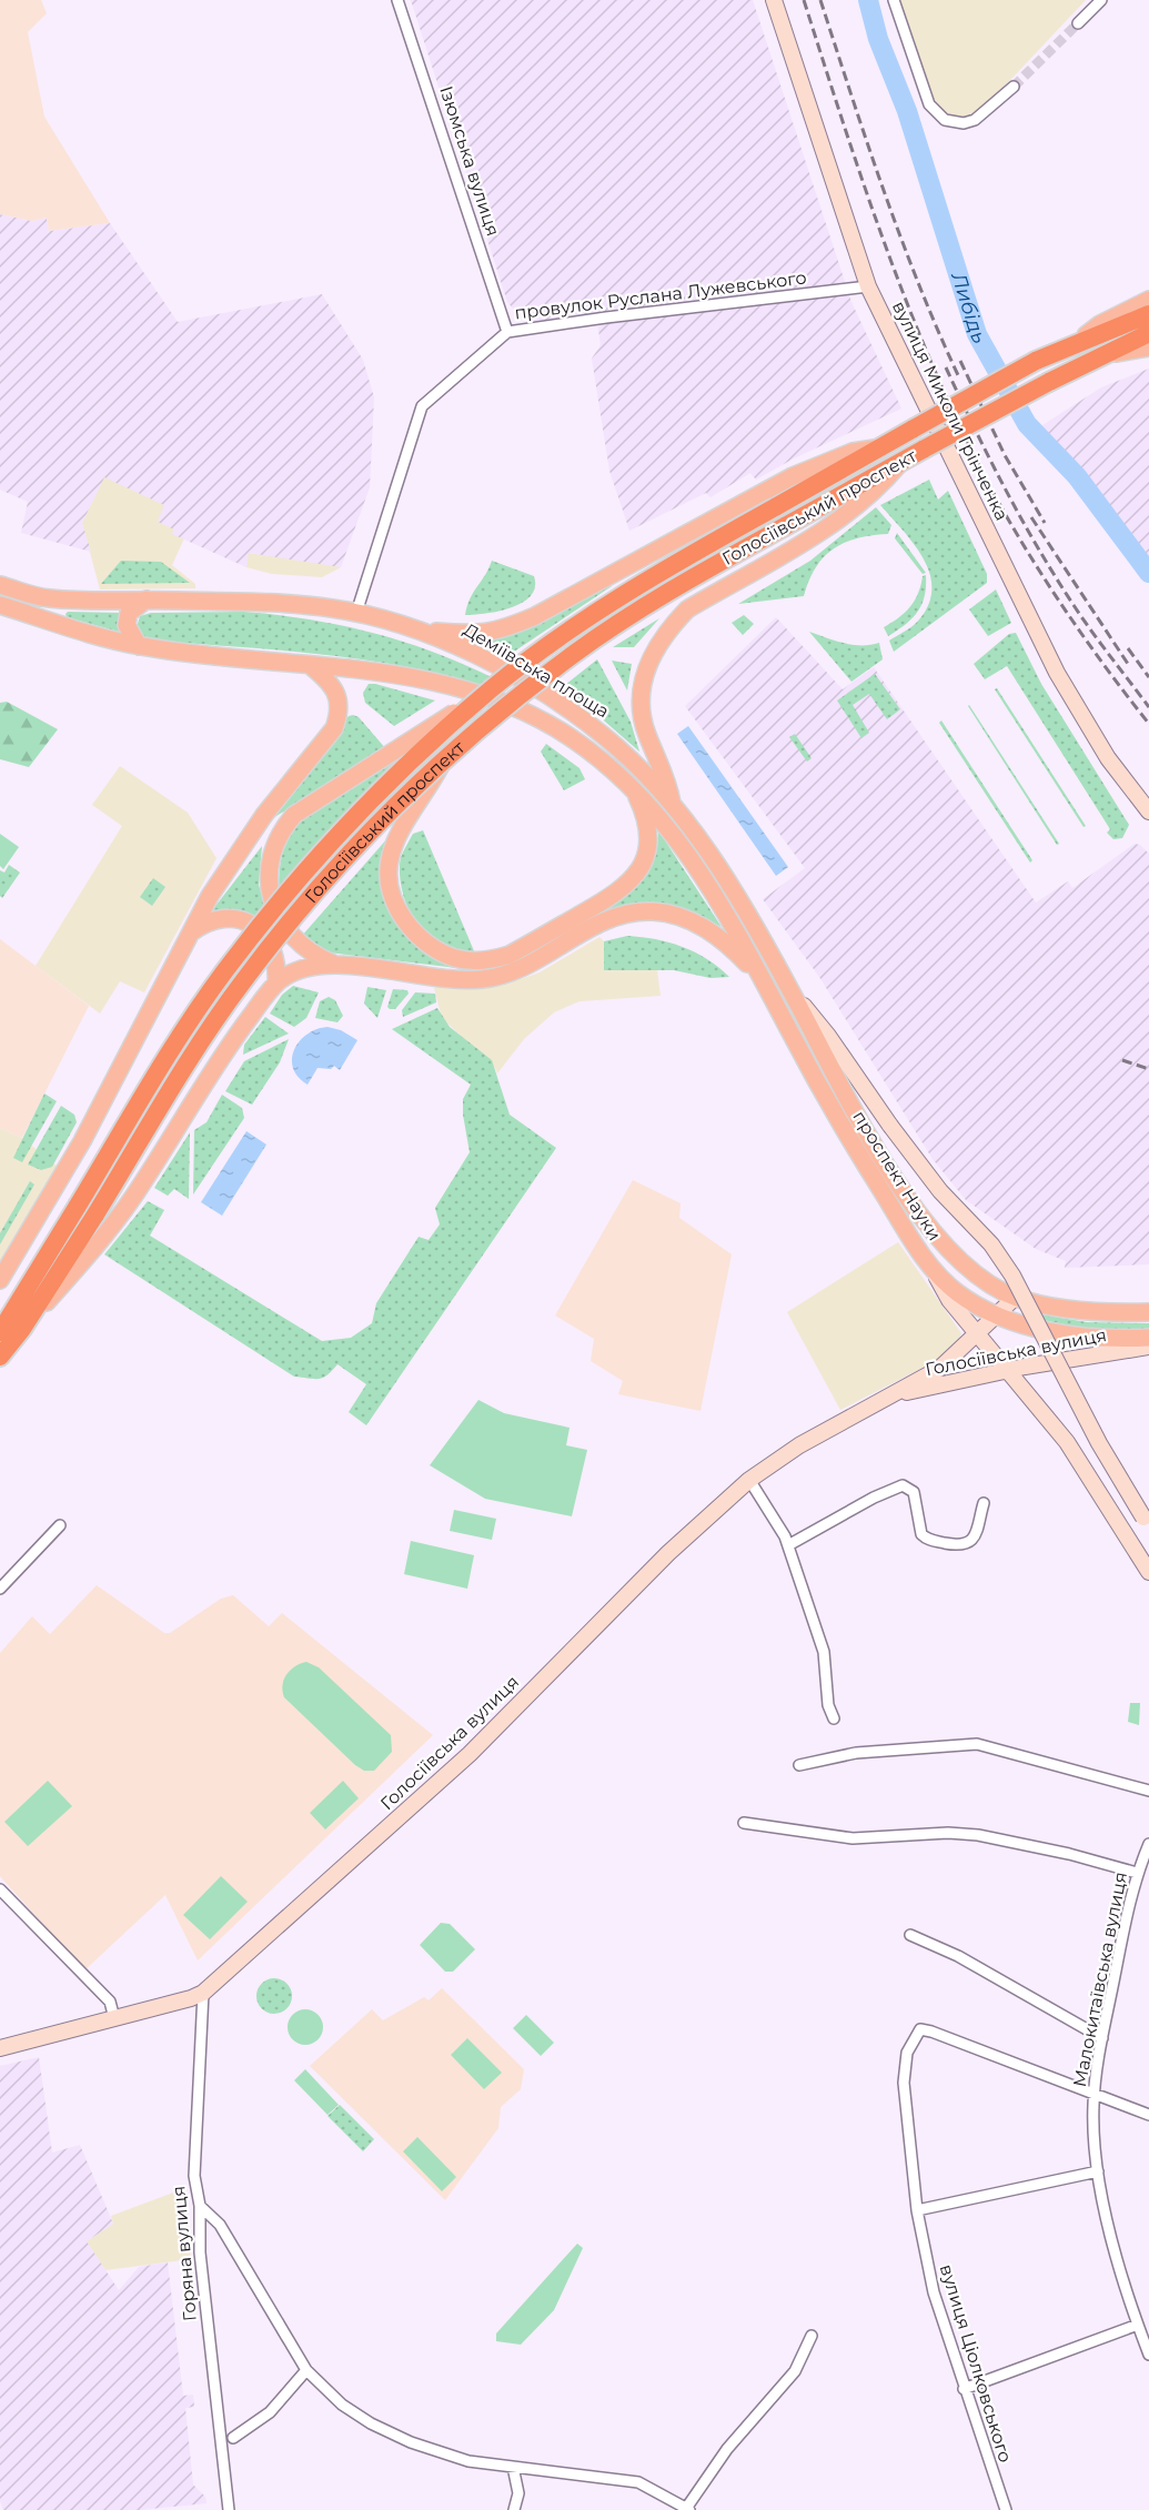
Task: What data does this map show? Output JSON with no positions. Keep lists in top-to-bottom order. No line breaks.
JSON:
{"streets":{"highway":["Голосіївський проспект"],"main road":["вулиця Миколи Грінченка","Деміївська площа","проспект Науки","Голосіївська вулиця"],"street":["Ізюмська вулиця","провулок Руслана Лужевського","Малокитаївська вулиця","Горяна вулиця","вулиця Ціолковського"]},"crossings":[["Ізюмська вулиця","провулок Руслана Лужевського"],["провулок Руслана Лужевського","вулиця Миколи Грінченка"],["провулок Руслана Лужевського","Деміївська площа"],["Деміївська площа","проспект Науки"],["проспект Науки","Голосіївська вулиця"],["Голосіївська вулиця","Горяна вулиця"],["Малокитаївська вулиця","вулиця Ціолковського"]],"water":["Либідь"]}
